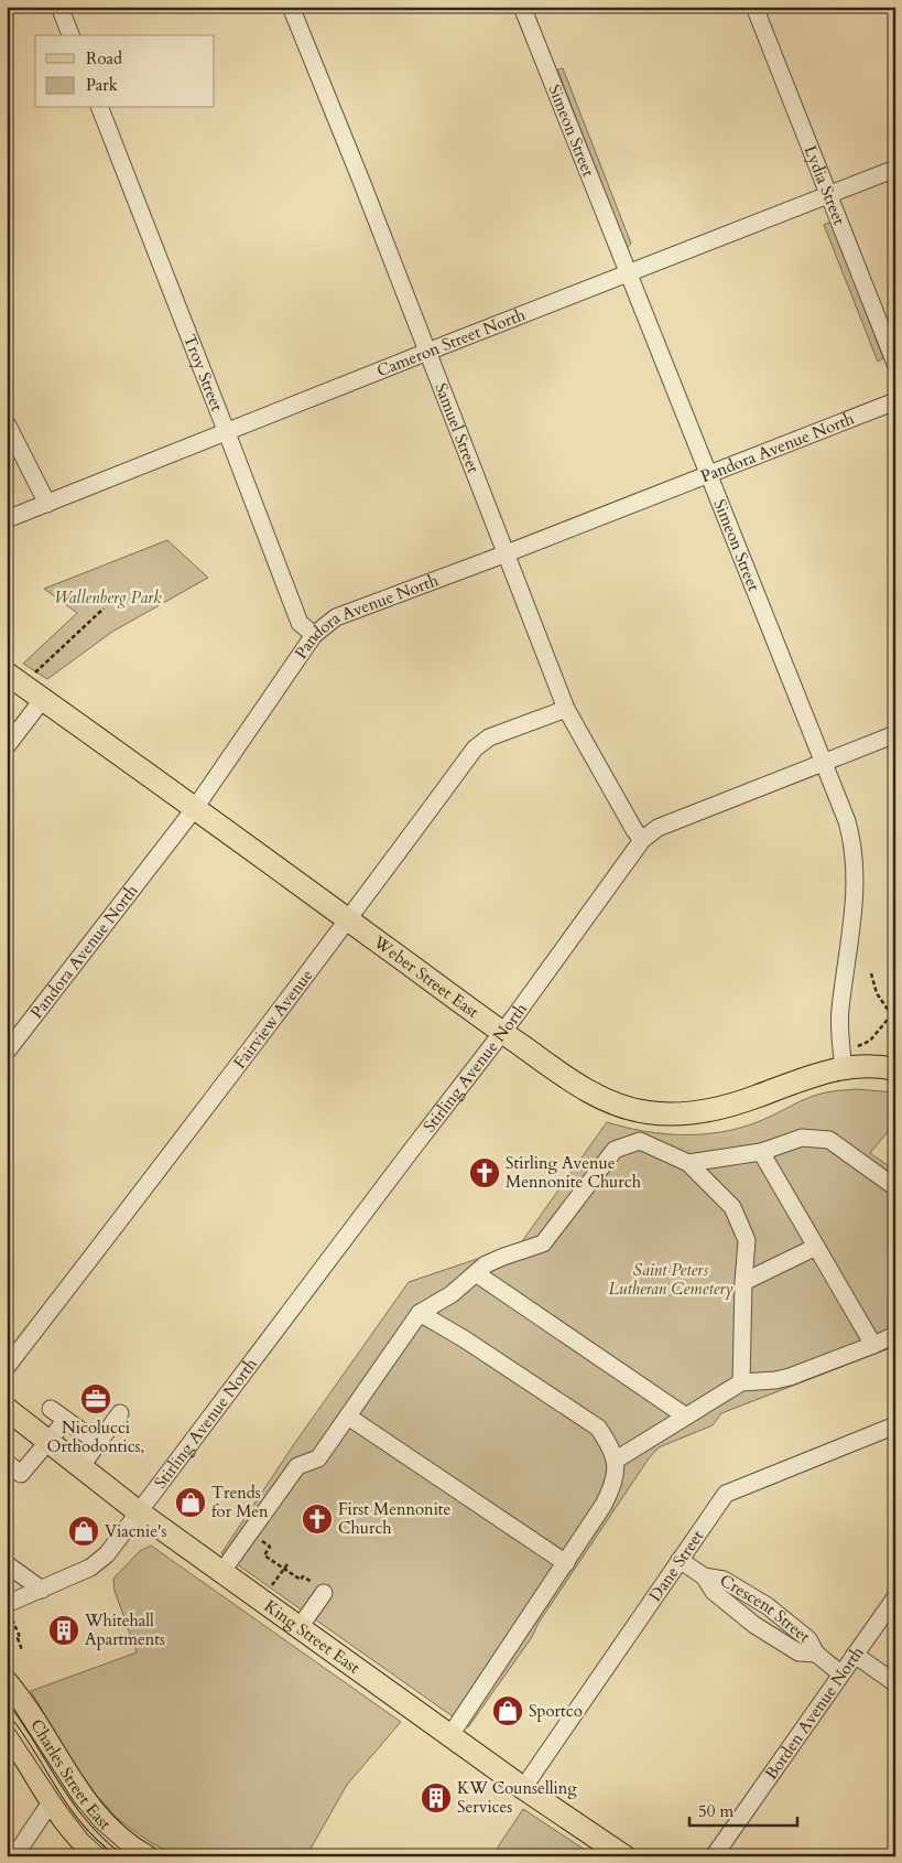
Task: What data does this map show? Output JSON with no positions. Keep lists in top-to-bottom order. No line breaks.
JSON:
{"streets":{"main road":["Weber Street East","King Street East","Charles Street East"],"street":["Simeon Street","Lydia Street","Cameron Street North","Troy Street","Samuel Street","Pandora Avenue North","Fairview Avenue","Stirling Avenue North","Dane Street","Crescent Street","Borden Avenue North"]},"crossings":[["Simeon Street","Cameron Street North"],["Simeon Street","Pandora Avenue North"],["Simeon Street","Weber Street East"],["Simeon Street","Stirling Avenue North"],["Lydia Street","Cameron Street North"],["Cameron Street North","Troy Street"],["Cameron Street North","Samuel Street"],["Troy Street","Pandora Avenue North"],["Samuel Street","Pandora Avenue North"],["Samuel Street","Fairview Avenue"],["Samuel Street","Stirling Avenue North"],["Pandora Avenue North","Weber Street East"],["Weber Street East","Fairview Avenue"],["Weber Street East","Stirling Avenue North"],["Stirling Avenue North","King Street East"],["Dane Street","Crescent Street"],["Dane Street","King Street East"],["Crescent Street","Borden Avenue North"]],"parks":["Wallenberg Park","Saint Peters Lutheran Cemetery"],"places":{"church":["Stirling Avenue Mennonite Church","First Mennonite Church"],"office":["Nicolucci Orthodontics,"],"shop":["Trends for Men","Viacnie's","Sportco"],"building":["Whitehall Apartments","KW Counselling Services"]},"legend":["Road","Park"],"scale_bar":"50 m"}
